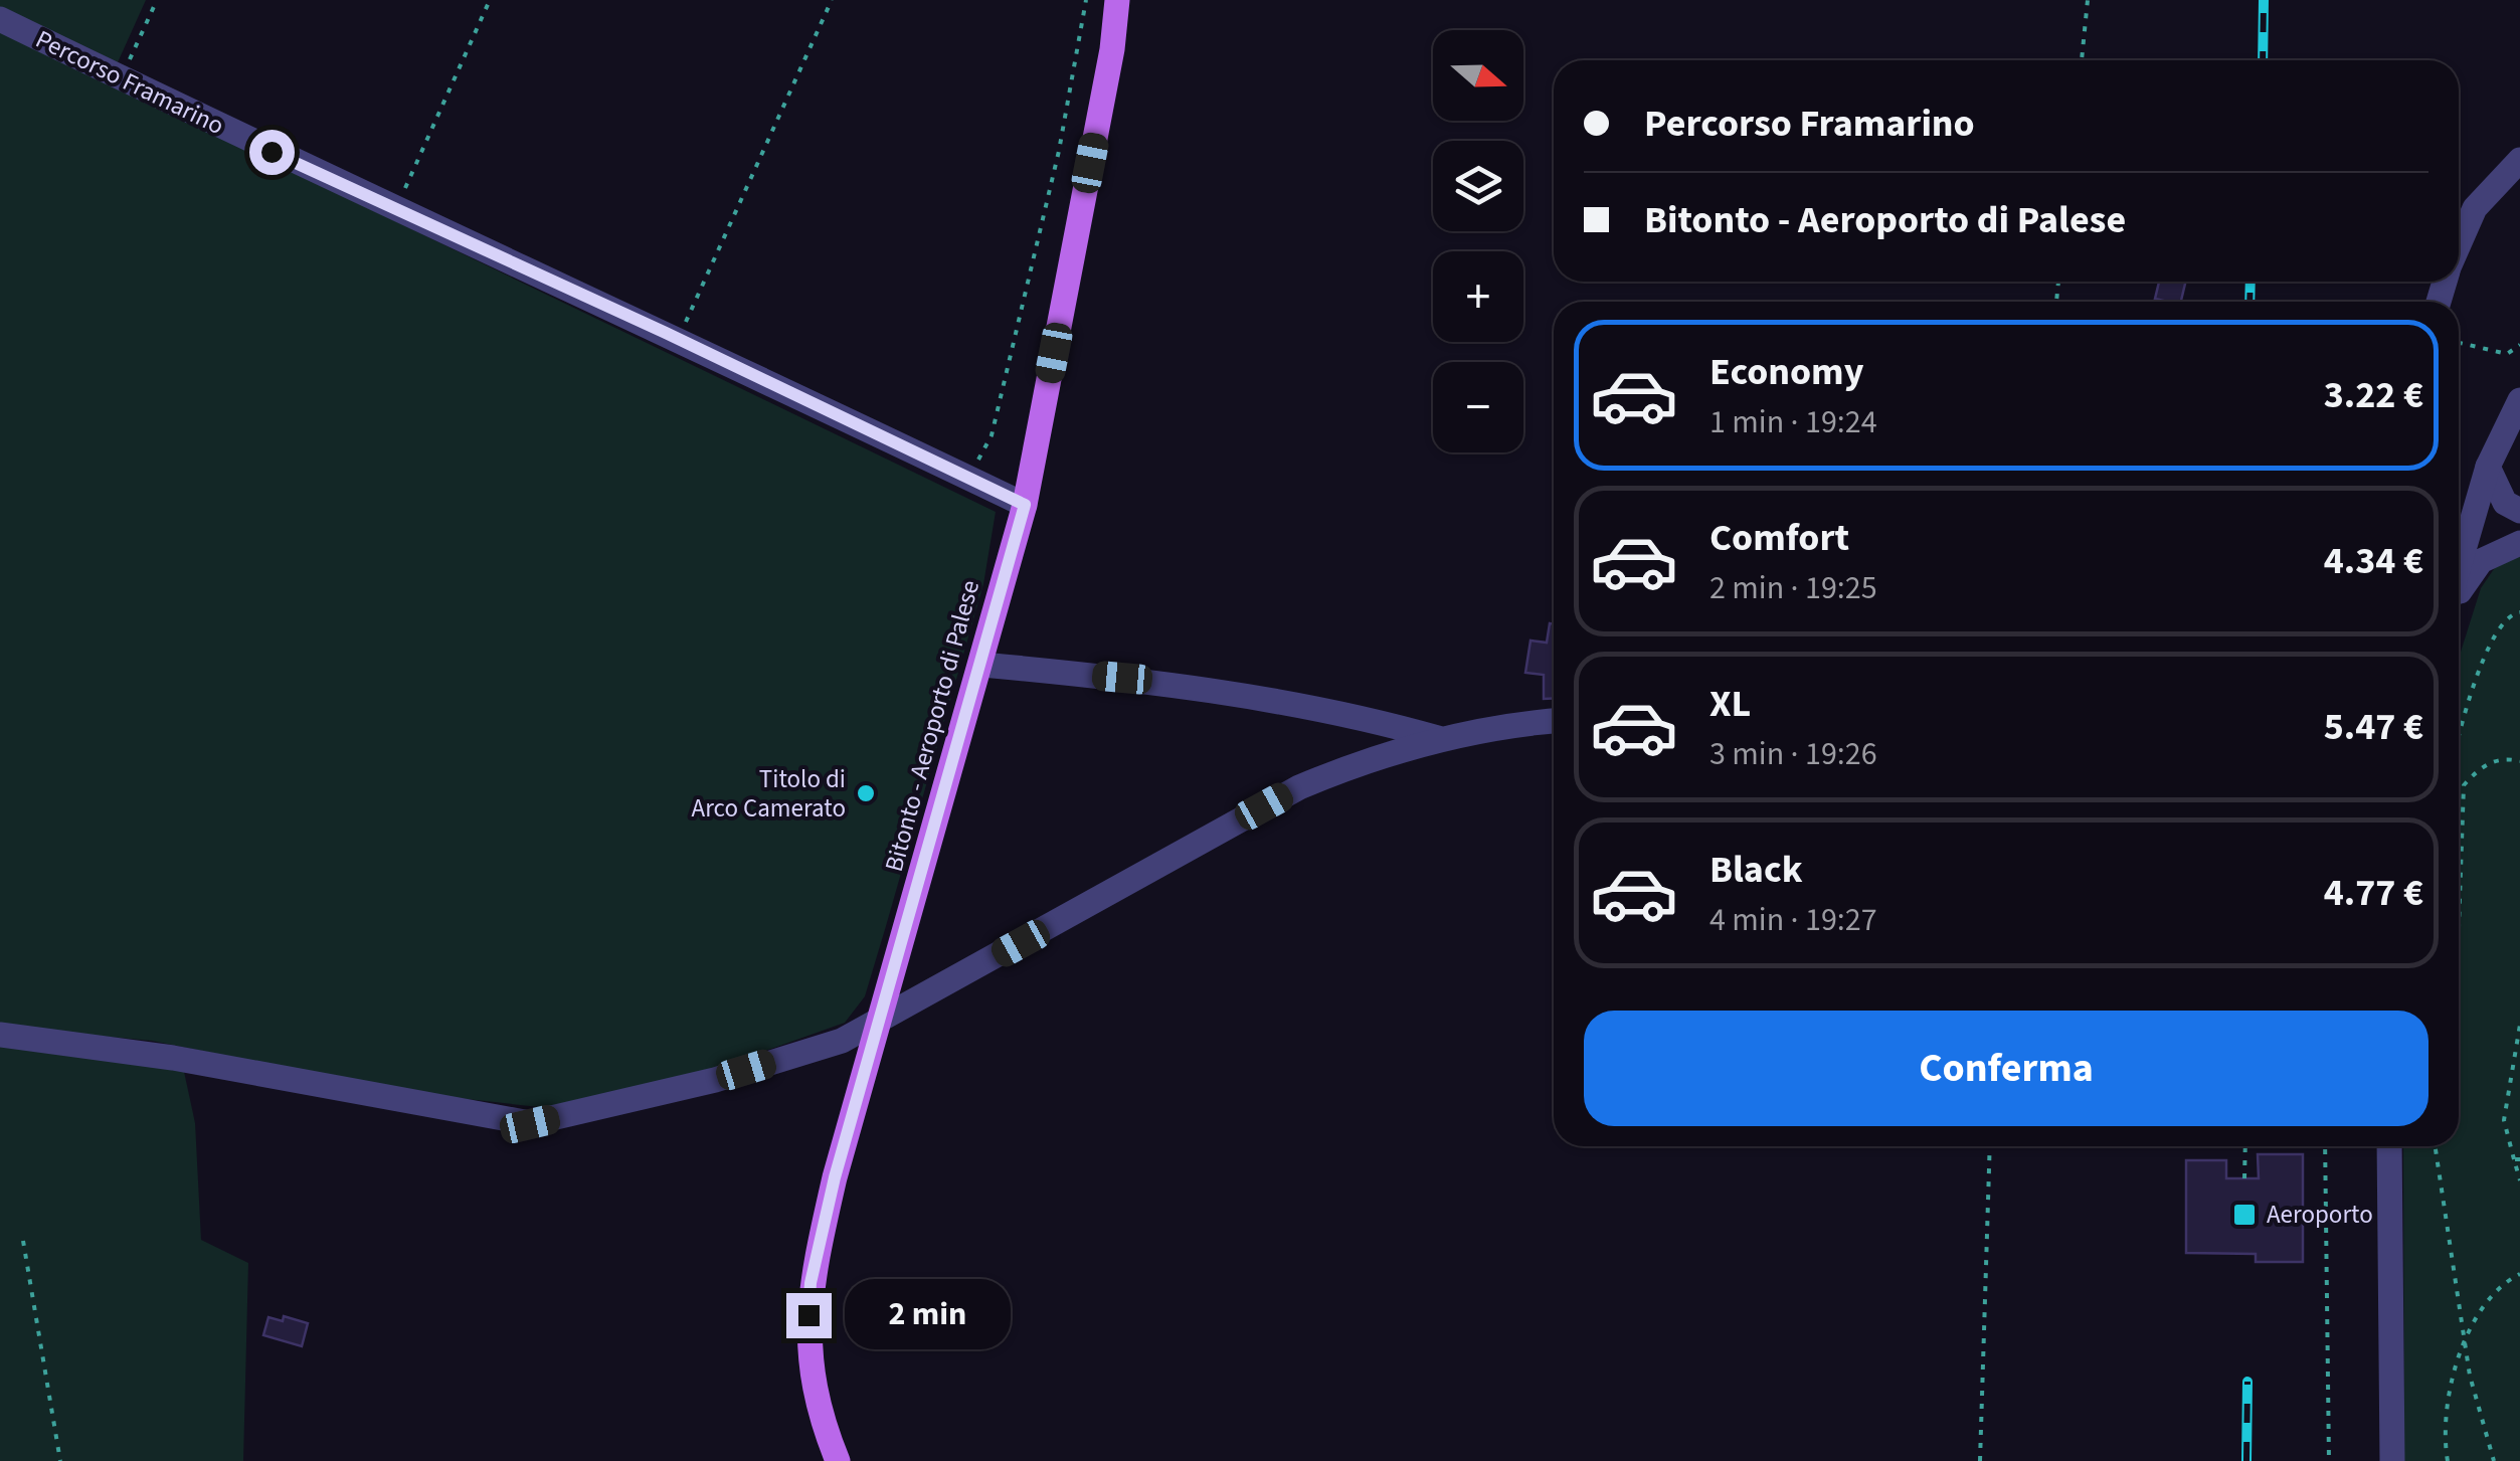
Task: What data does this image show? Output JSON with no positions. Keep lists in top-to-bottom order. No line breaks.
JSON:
{"streets":{"main road":["Bitonto - Aeroporto di Palese"],"street":["Percorso Framarino"]},"crossings":[["Percorso Framarino","Bitonto - Aeroporto di Palese"]],"places":{"other":["Titolo di Arco Camerato"],"transit":["Aeroporto"]},"north":"right","page":{"map_buttons":["+","−"],"banner":["Percorso Framarino","Bitonto - Aeroporto di Palese"],"list":[{"name":"Economy","note":"1 min · 19:24","value":"3.22 €"},{"name":"Comfort","note":"2 min · 19:25","value":"4.34 €"},{"name":"XL","note":"3 min · 19:26","value":"5.47 €"},{"name":"Black","note":"4 min · 19:27","value":"4.77 €"}],"buttons":"Conferma","bubble":"2 min"}}
